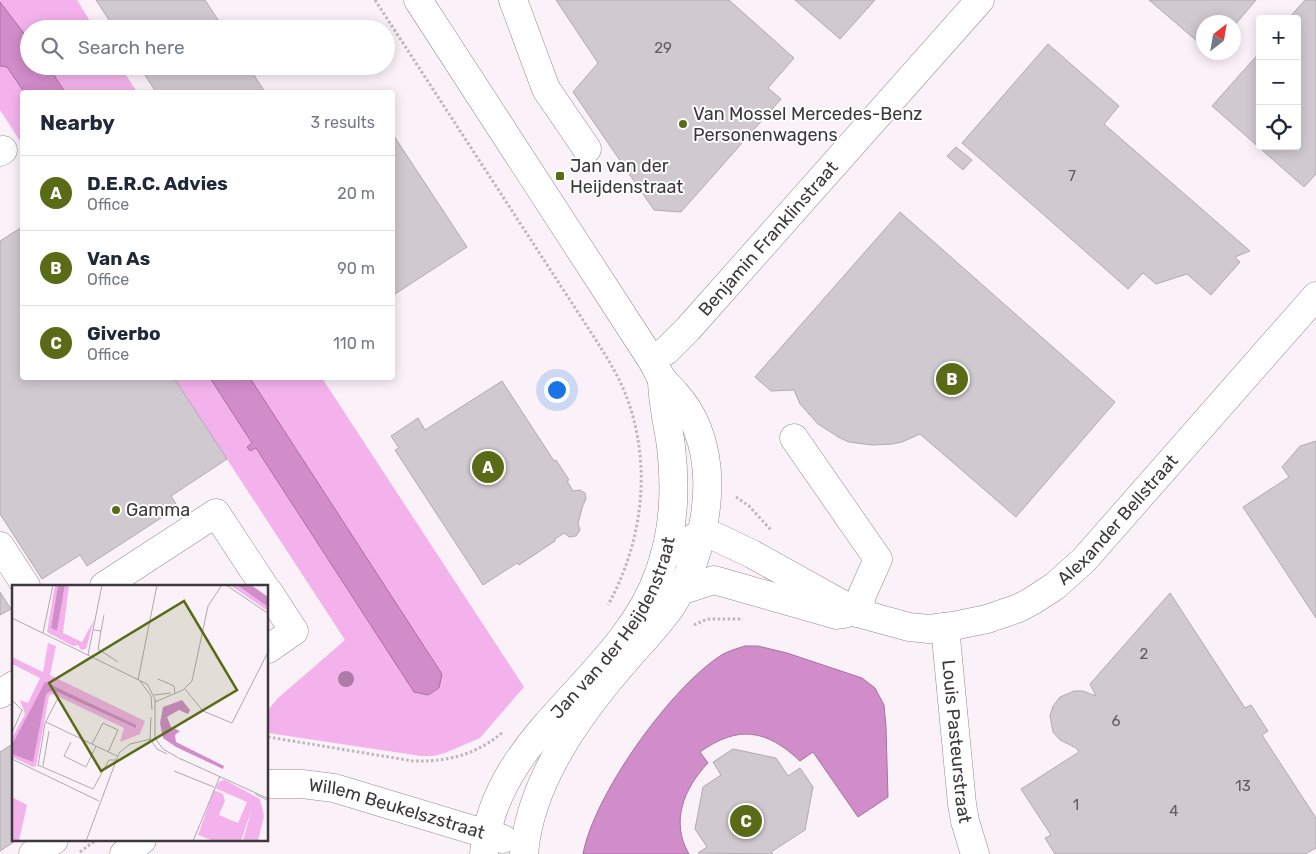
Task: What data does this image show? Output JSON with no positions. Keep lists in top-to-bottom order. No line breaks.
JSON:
{"streets":{"street":["Benjamin Franklinstraat","Alexander Bellstraat","Jan van der Heijdenstraat","Louis Pasteurstraat","Willem Beukelszstraat"]},"crossings":[["Benjamin Franklinstraat","Jan van der Heijdenstraat"],["Alexander Bellstraat","Jan van der Heijdenstraat"],["Alexander Bellstraat","Louis Pasteurstraat"],["Jan van der Heijdenstraat","Willem Beukelszstraat"]],"places":{"other":["Van Mossel Mercedes-Benz Personenwagens","Gamma"],"transit":["Jan van der Heijdenstraat"]},"house_numbers":["29","7","2","6","13","1","4"],"north":"top right","page":{"map_buttons":["+","−"],"search":"Search here","heading":["Nearby","3 results"],"list":[{"mark":"A","name":"D.E.R.C. Advies","note":"Office","value":"20 m"},{"mark":"B","name":"Van As","note":"Office","value":"90 m"},{"mark":"C","name":"Giverbo","note":"Office","value":"110 m"}],"pins":["B","A","C"]}}
